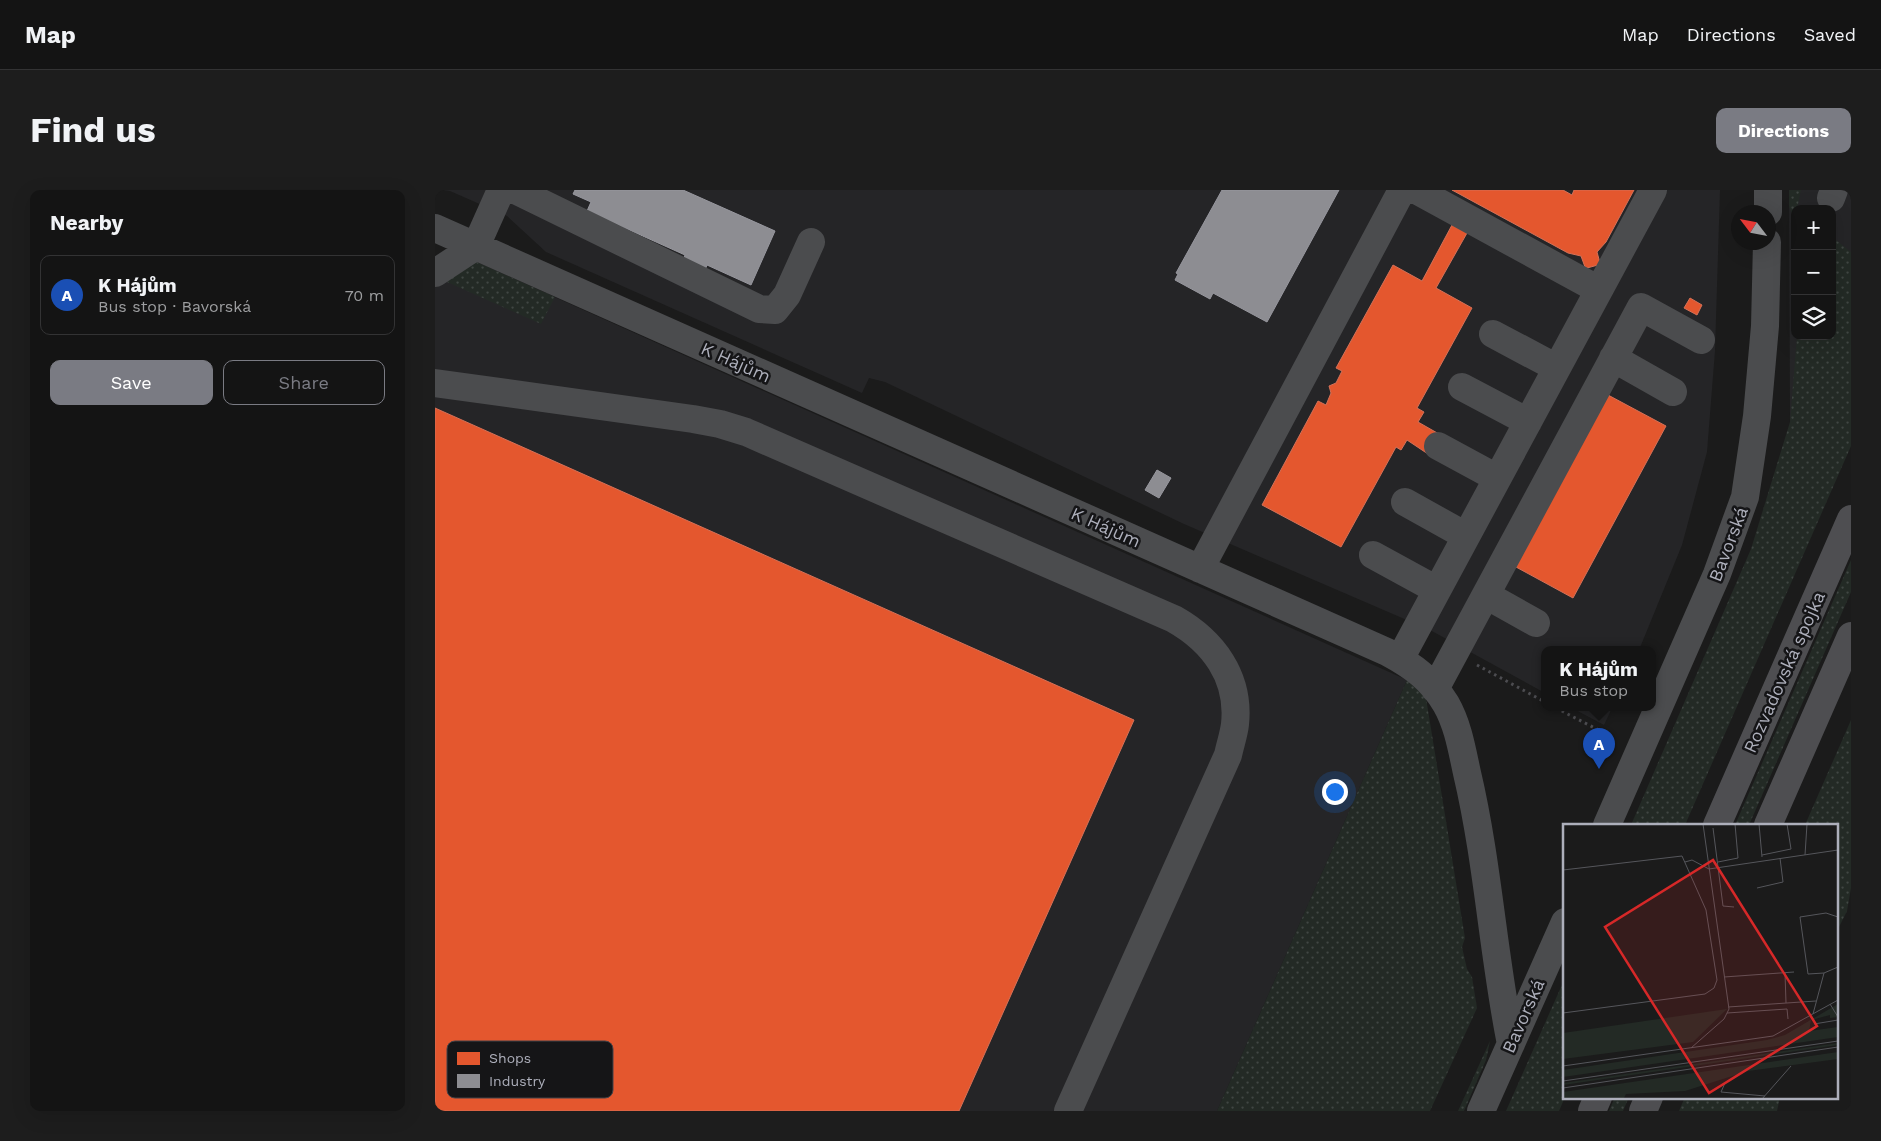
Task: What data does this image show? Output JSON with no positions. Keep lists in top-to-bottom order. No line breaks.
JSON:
{"streets":{"highway":["Rozvadovská spojka"],"street":["K Hájům","Bavorská"]},"crossings":[["K Hájům","Bavorská"]],"legend":["Shops","Industry"],"north":"top left","page":{"header":"Map","nav":["Map","Directions","Saved"],"buttons":["Directions",["Save","Share"]],"title":"Find us","heading":"Nearby","map_buttons":["+","−"],"list":[{"mark":"A","name":"K Hájům","note":"Bus stop · Bavorská","value":"70 m"}],"popup":["K Hájům","Bus stop"],"pins":"A"}}
